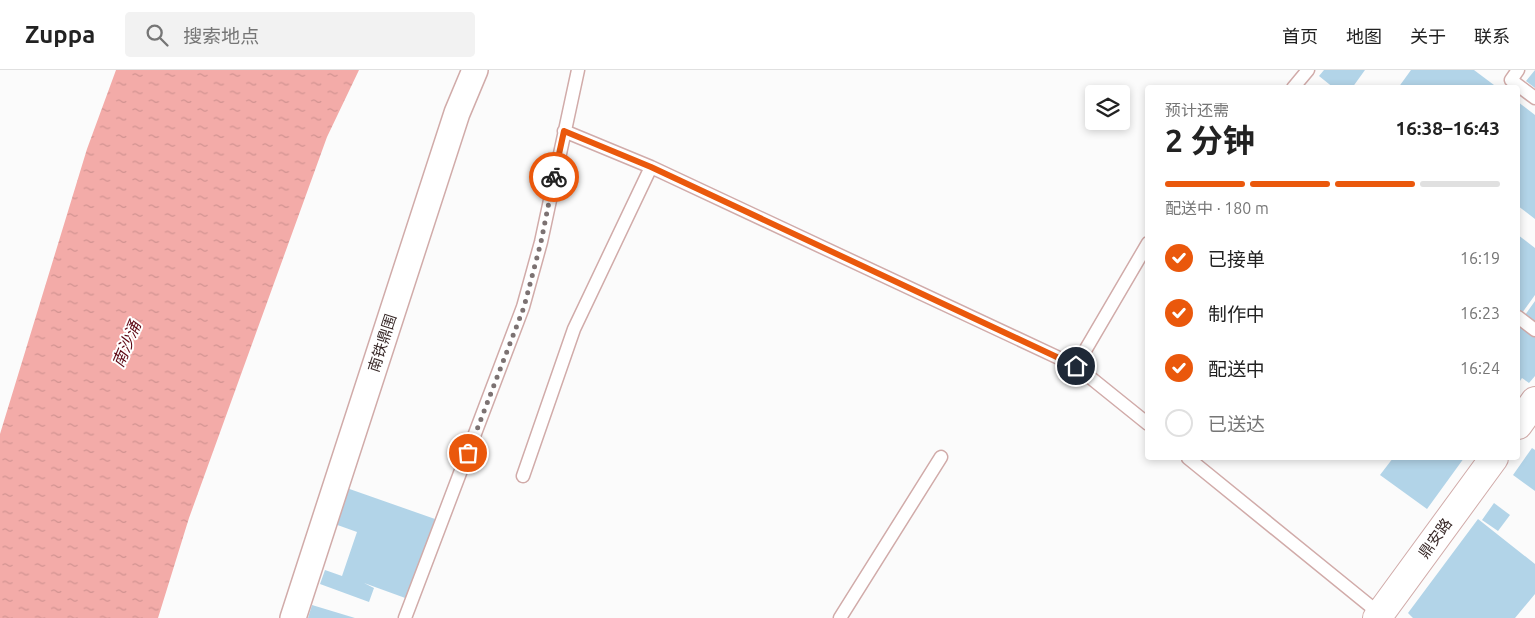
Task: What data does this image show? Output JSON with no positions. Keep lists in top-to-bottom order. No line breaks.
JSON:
{"streets":{"street":["南铁鼎围","鼎安路"]},"water":["南沙涌"],"page":{"header":"Zuppa","search":"搜索地点","nav":["首页","地图","关于","联系"],"heading":["2 分钟","预计还需","16:38–16:43"],"bar":"配送中 · 180 m","list":[["已接单","16:19"],["制作中","16:23"],["配送中","16:24"],"已送达"]}}
